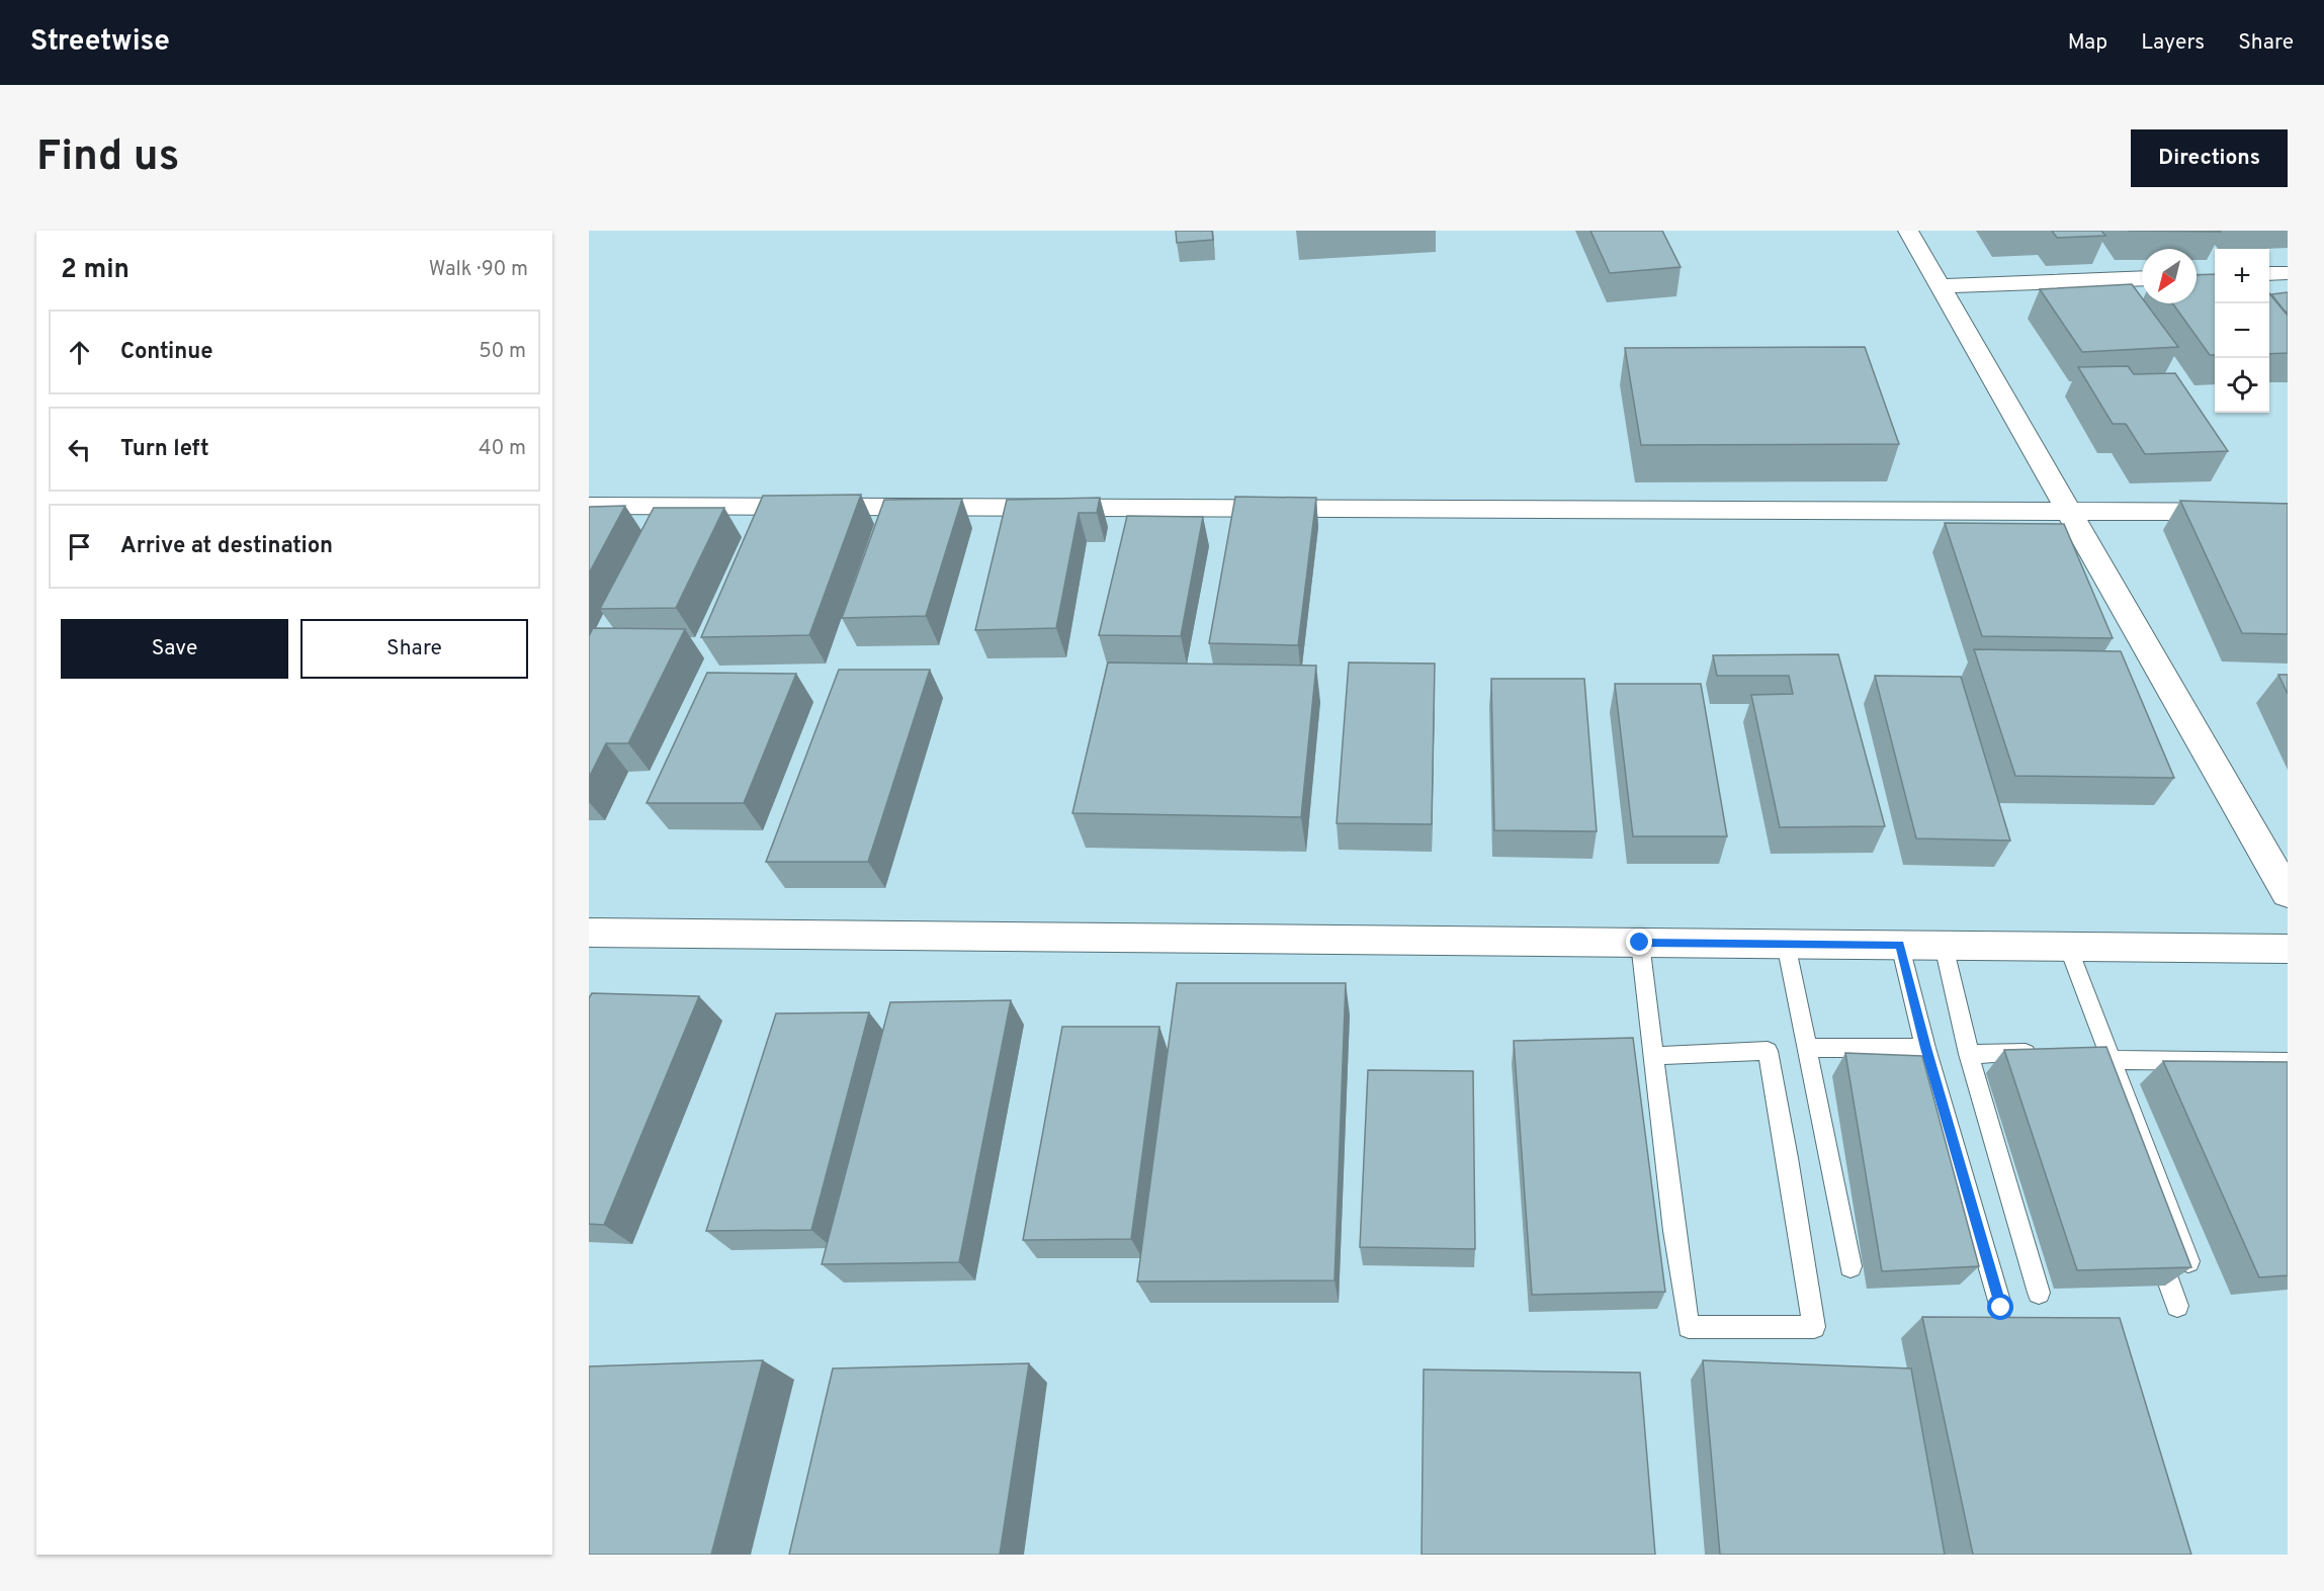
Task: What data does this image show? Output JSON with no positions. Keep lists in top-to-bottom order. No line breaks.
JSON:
{"north":"bottom left","page":{"header":"Streetwise","nav":["Map","Layers","Share"],"buttons":["Directions",["Save","Share"]],"title":"Find us","heading":["2 min","Walk · 90 m"],"map_buttons":["+","−"],"list":[["Continue","50 m"],["Turn left","40 m"],"Arrive at destination"]}}
